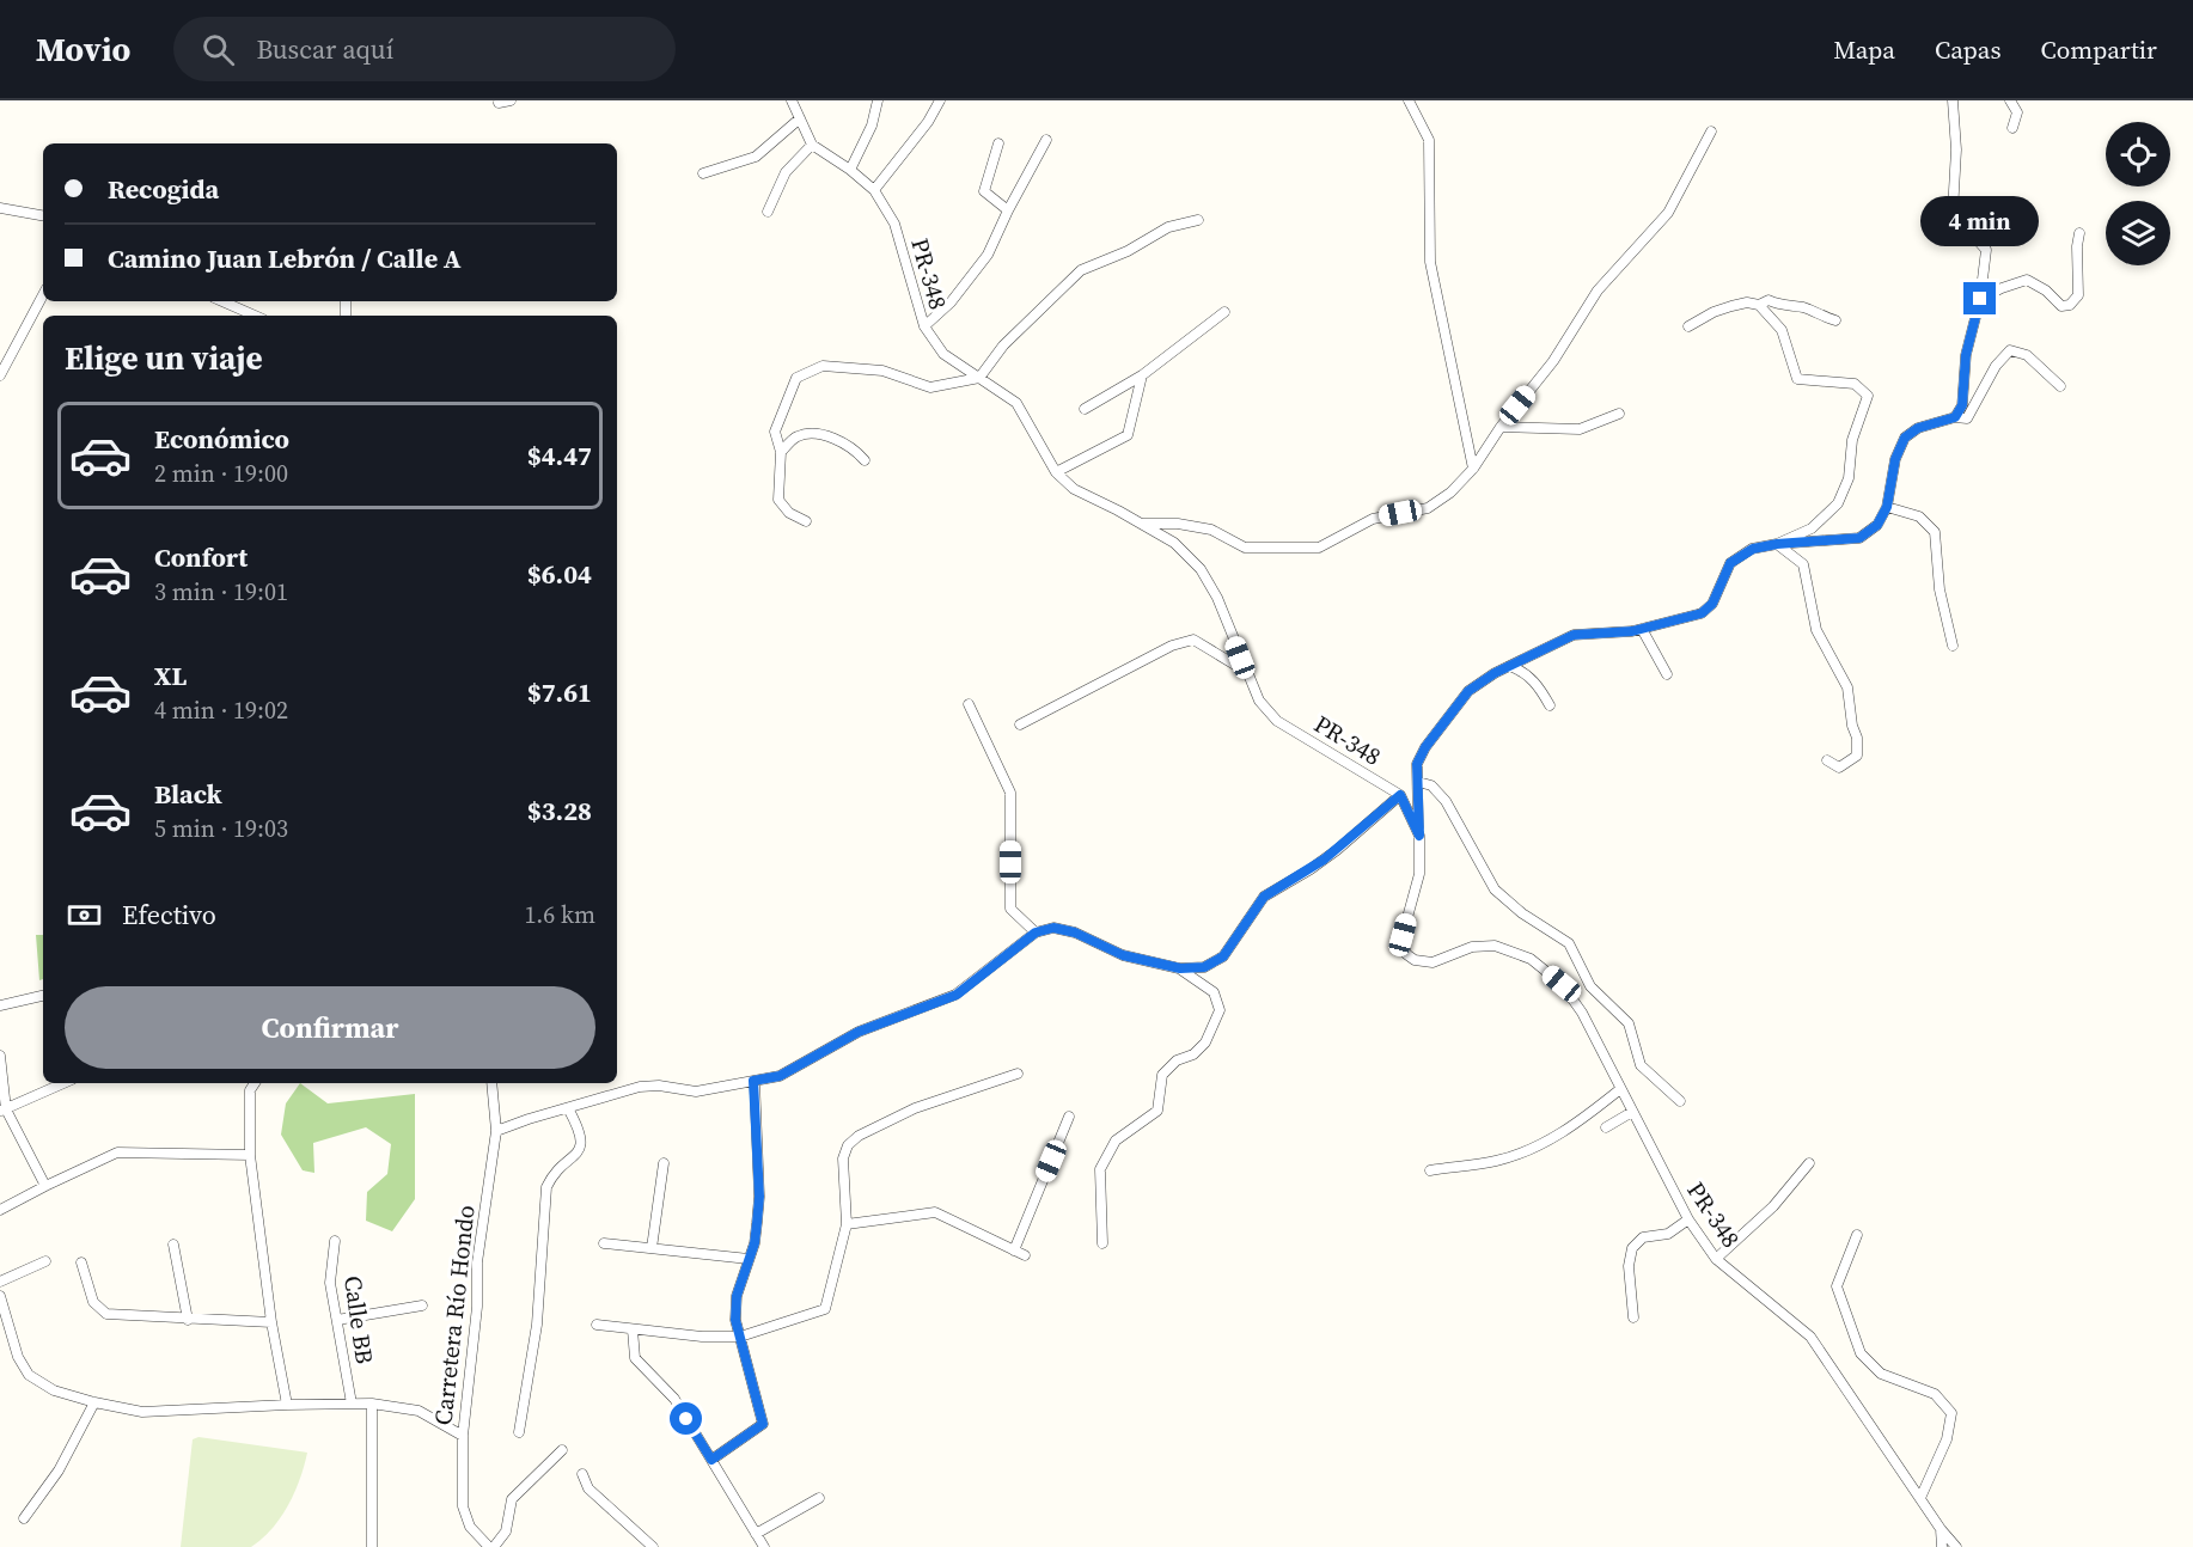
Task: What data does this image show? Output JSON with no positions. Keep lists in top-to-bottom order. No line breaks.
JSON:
{"streets":{"street":["PR-348","Carretera Río Hondo","Calle BB"]},"page":{"header":"Movio","search":"Buscar aquí","nav":["Mapa","Capas","Compartir"],"banner":["Recogida","Camino Juan Lebrón / Calle A"],"bubble":"4 min","heading":"Elige un viaje","list":[{"name":"Económico","note":"2 min · 19:00","value":"$4.47"},{"name":"Confort","note":"3 min · 19:01","value":"$6.04"},{"name":"XL","note":"4 min · 19:02","value":"$7.61"},{"name":"Black","note":"5 min · 19:03","value":"$3.28"}],"pay":["Efectivo","1.6 km"],"buttons":"Confirmar"}}
